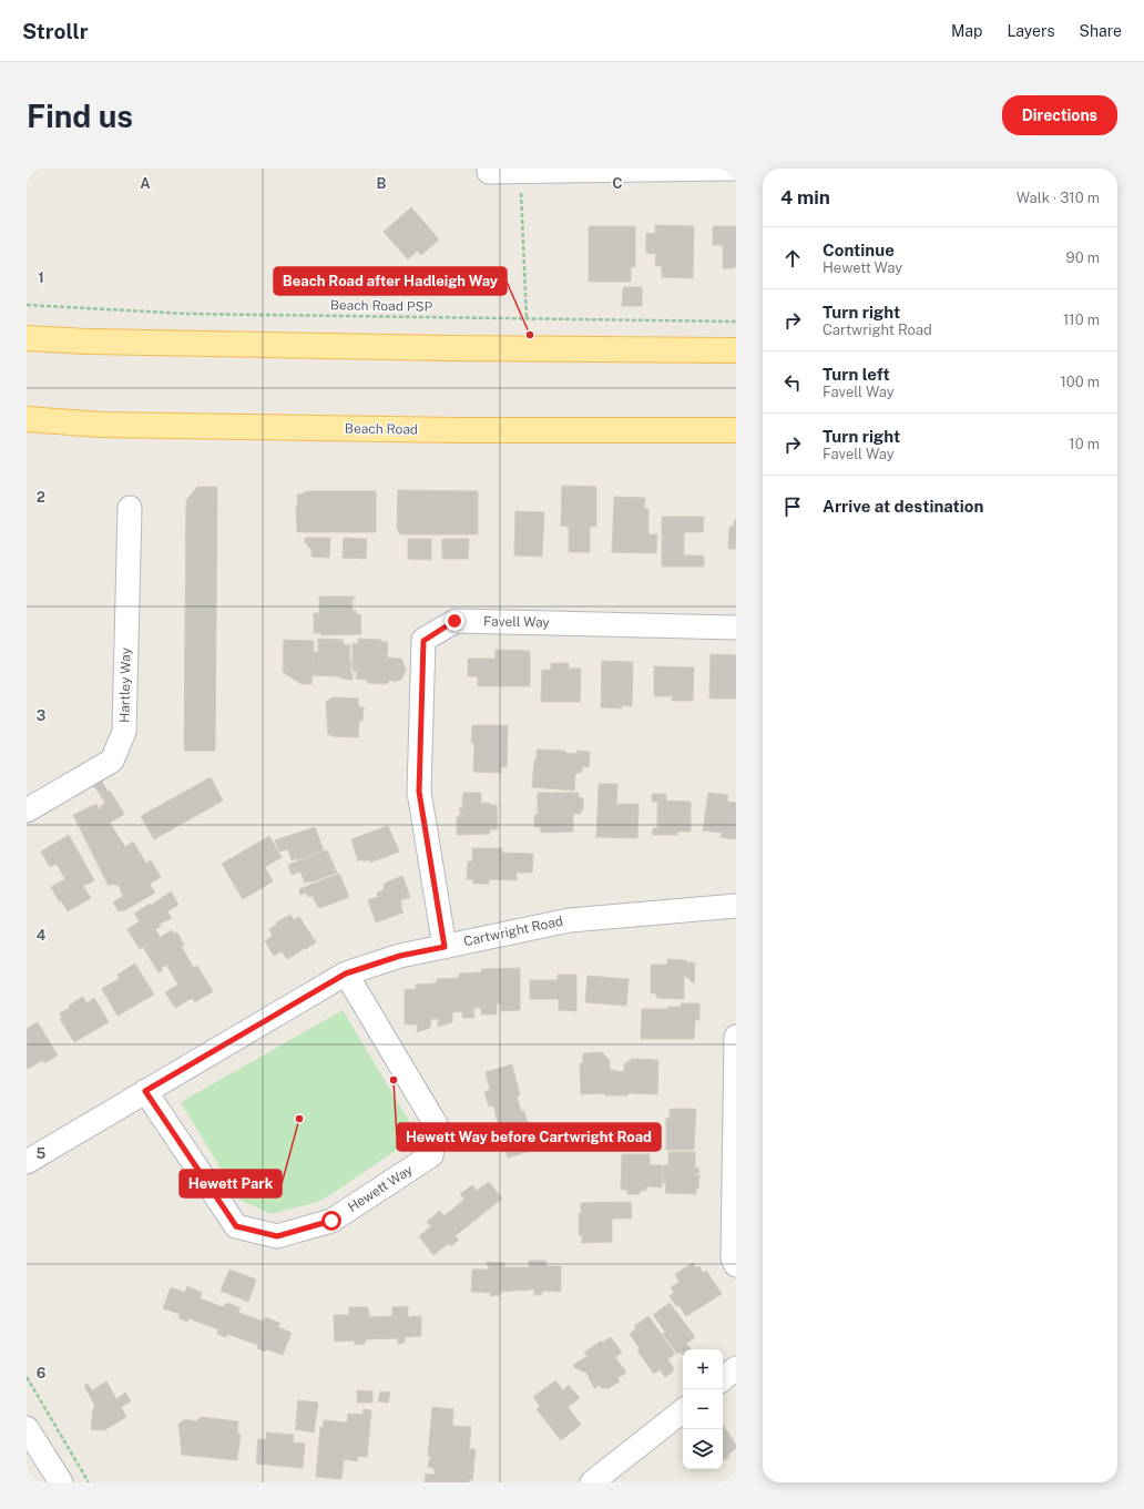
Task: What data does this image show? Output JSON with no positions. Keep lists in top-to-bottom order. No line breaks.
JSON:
{"streets":{"main road":["Beach Road"],"street":["Favell Way","Hartley Way","Cartwright Road","Hewett Way"],"path":["Beach Road PSP"]},"crossings":[["Favell Way","Cartwright Road"],["Cartwright Road","Hewett Way"]],"places":["Beach Road after Hadleigh Way","Hewett Way before Cartwright Road","Hewett Park"],"page":{"header":"Strollr","nav":["Map","Layers","Share"],"buttons":"Directions","title":"Find us","heading":["4 min","Walk · 310 m"],"list":[["Continue","Hewett Way","90 m"],["Turn right","Cartwright Road","110 m"],["Turn left","Favell Way","100 m"],["Turn right","Favell Way","10 m"],"Arrive at destination"],"map_buttons":["+","−"]},"grid":{"columns":["A","B","C"],"rows":["1","2","3","4","5","6"]}}
